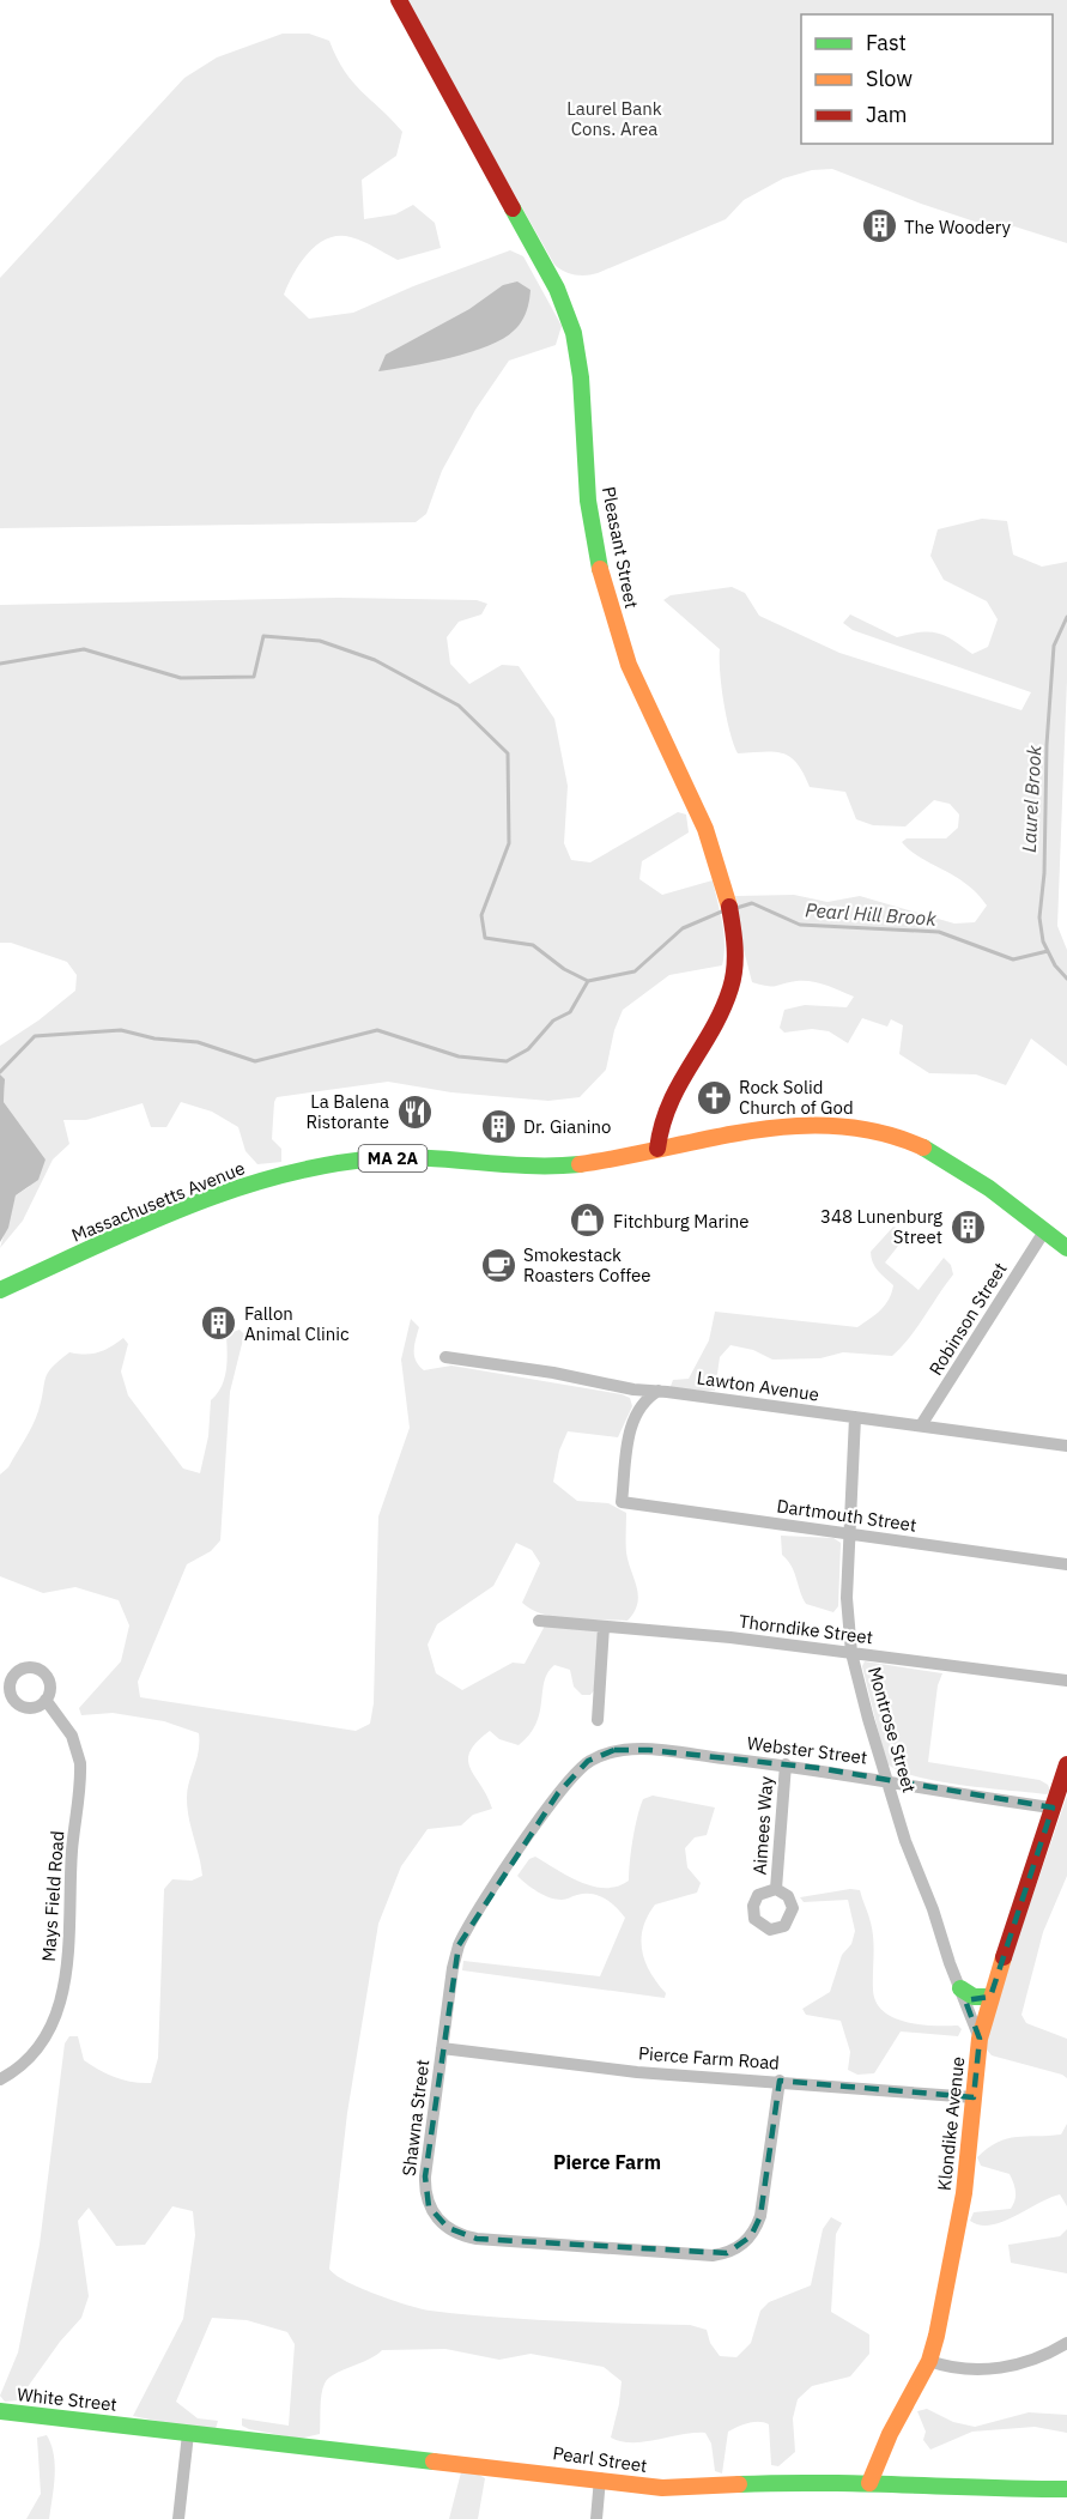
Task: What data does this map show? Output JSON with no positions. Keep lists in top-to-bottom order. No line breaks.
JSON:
{"streets":{"street":["Pleasant Street","MA 2A","Massachusetts Avenue","Robinson Street","Lawton Avenue","Dartmouth Street","Thorndike Street","Montrose Street","Webster Street","Aimees Way","Mays Field Road","Pierce Farm Road","Shawna Street","Klondike Avenue","White Street","Pearl Street"]},"crossings":[["Pleasant Street","Massachusetts Avenue"],["MA 2A","Massachusetts Avenue"],["MA 2A","Robinson Street"],["Massachusetts Avenue","Robinson Street"],["Robinson Street","Lawton Avenue"],["Lawton Avenue","Dartmouth Street"],["Lawton Avenue","Montrose Street"],["Dartmouth Street","Montrose Street"],["Thorndike Street","Montrose Street"],["Montrose Street","Webster Street"],["Montrose Street","Klondike Avenue"],["Webster Street","Aimees Way"],["Webster Street","Shawna Street"],["Webster Street","Klondike Avenue"],["Pierce Farm Road","Shawna Street"],["Pierce Farm Road","Klondike Avenue"],["Klondike Avenue","Pearl Street"],["White Street","Pearl Street"]],"districts":["Pierce Farm"],"water":["Laurel Brook","Pearl Hill Brook"],"parks":["Laurel Bank Cons. Area"],"places":{"building":["The Woodery","Dr. Gianino","348 Lunenburg Street","Fallon Animal Clinic"],"church":["Rock Solid Church of God"],"restaurant":["La Balena Ristorante"],"shop":["Fitchburg Marine"],"cafe":["Smokestack Roasters Coffee"]},"legend":["Fast","Slow","Jam"]}
